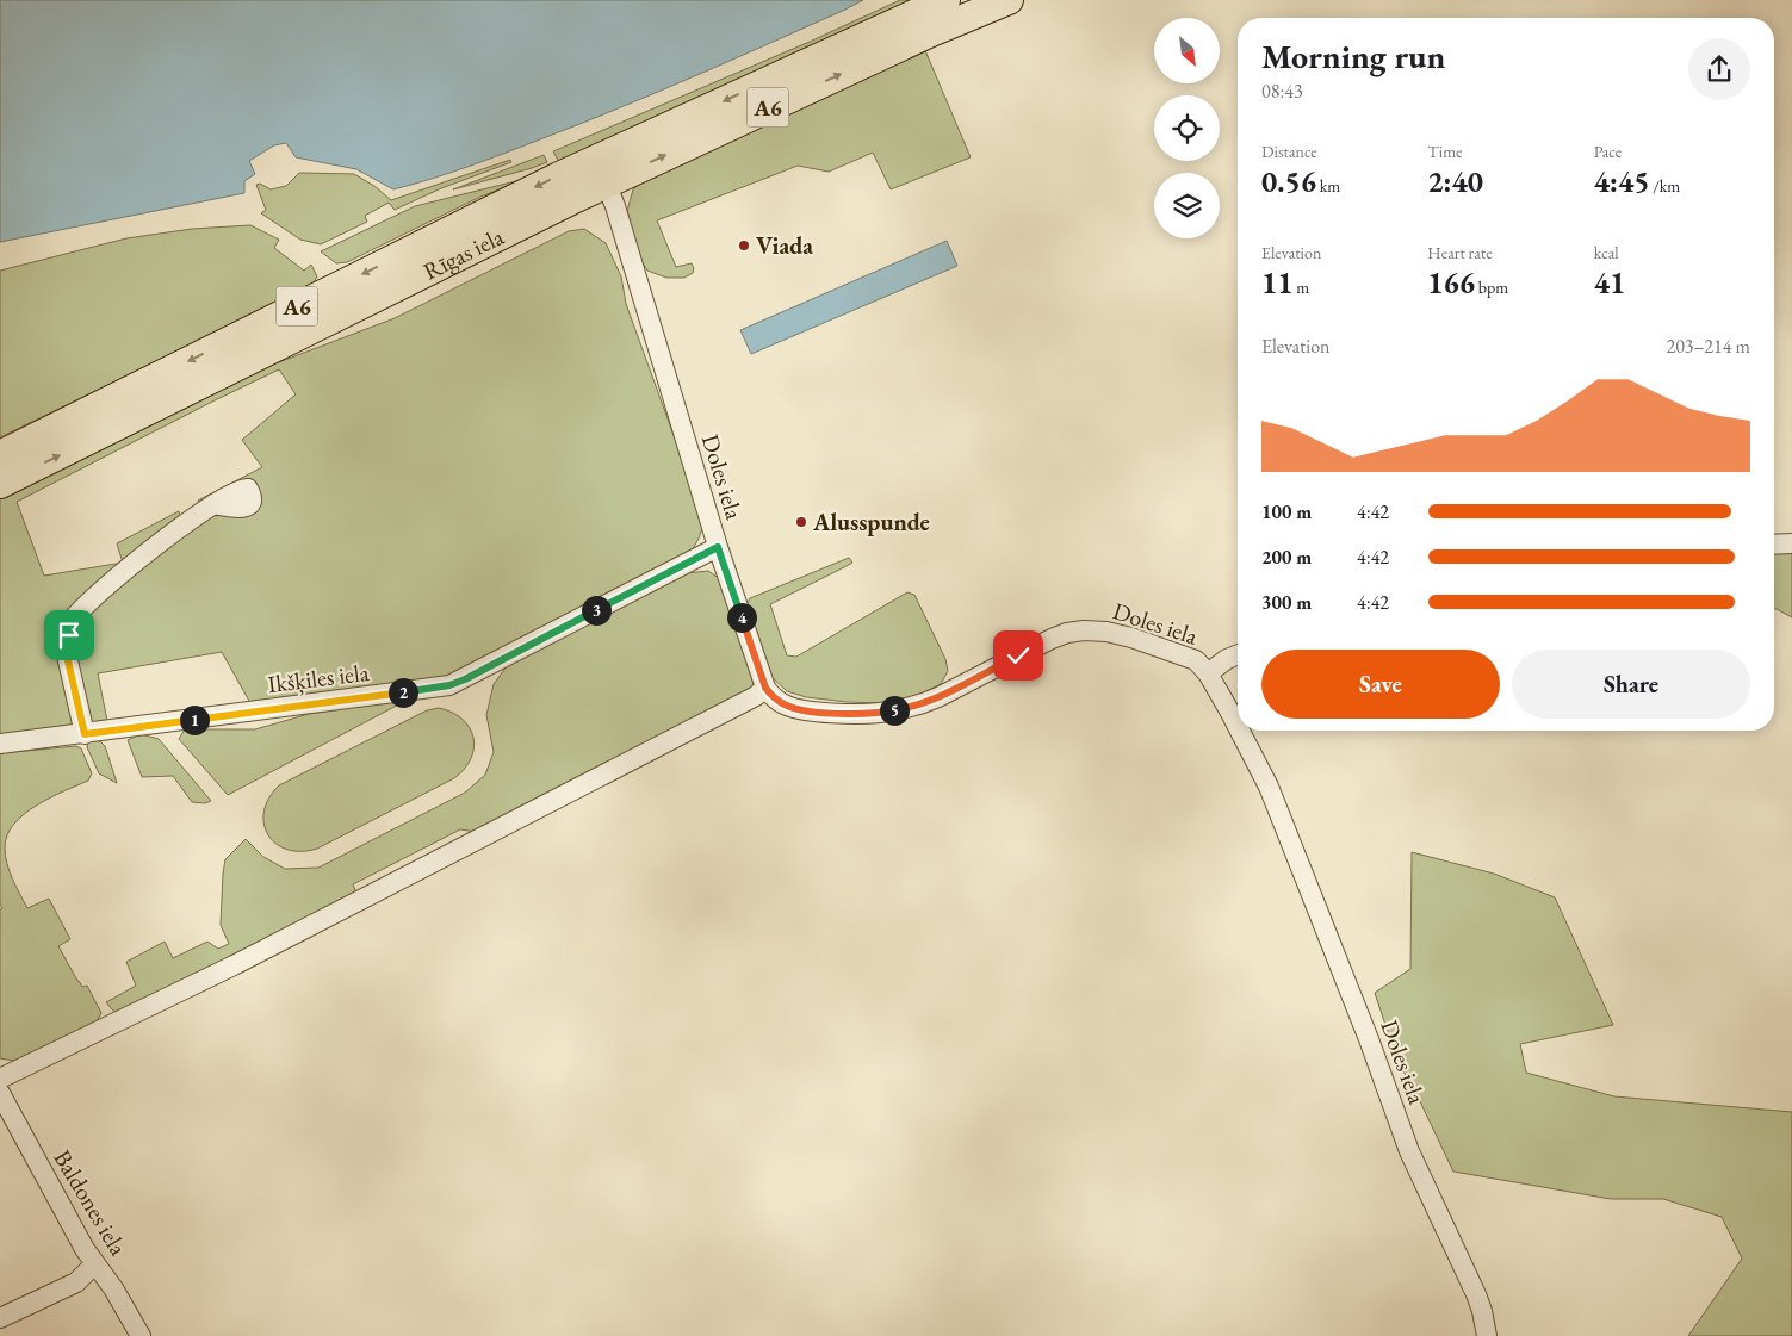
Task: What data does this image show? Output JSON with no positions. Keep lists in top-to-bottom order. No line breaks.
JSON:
{"streets":{"highway":["A6","Rīgas iela"],"street":["Doles iela","Ikšķiles iela","Baldones iela"]},"crossings":[["A6","Rīgas iela"],["Rīgas iela","Doles iela"],["Doles iela","Ikšķiles iela"]],"places":["Viada","Alusspunde"],"north":"bottom right","page":{"heading":["Morning run","08:43"],"stats":[["Distance","0.56 km"],["Time","2:40"],["Pace","4:45 /km"],["Elevation","11 m"],["Heart rate","166 bpm"],["kcal","41"]],"chart":["Elevation","203–214 m"],"list":[{"name":"100 m","note":"4:42"},{"name":"200 m","note":"4:42"},{"name":"300 m","note":"4:42"}],"pins":["3","4","2","5","1"],"buttons":["Save","Share"]}}
